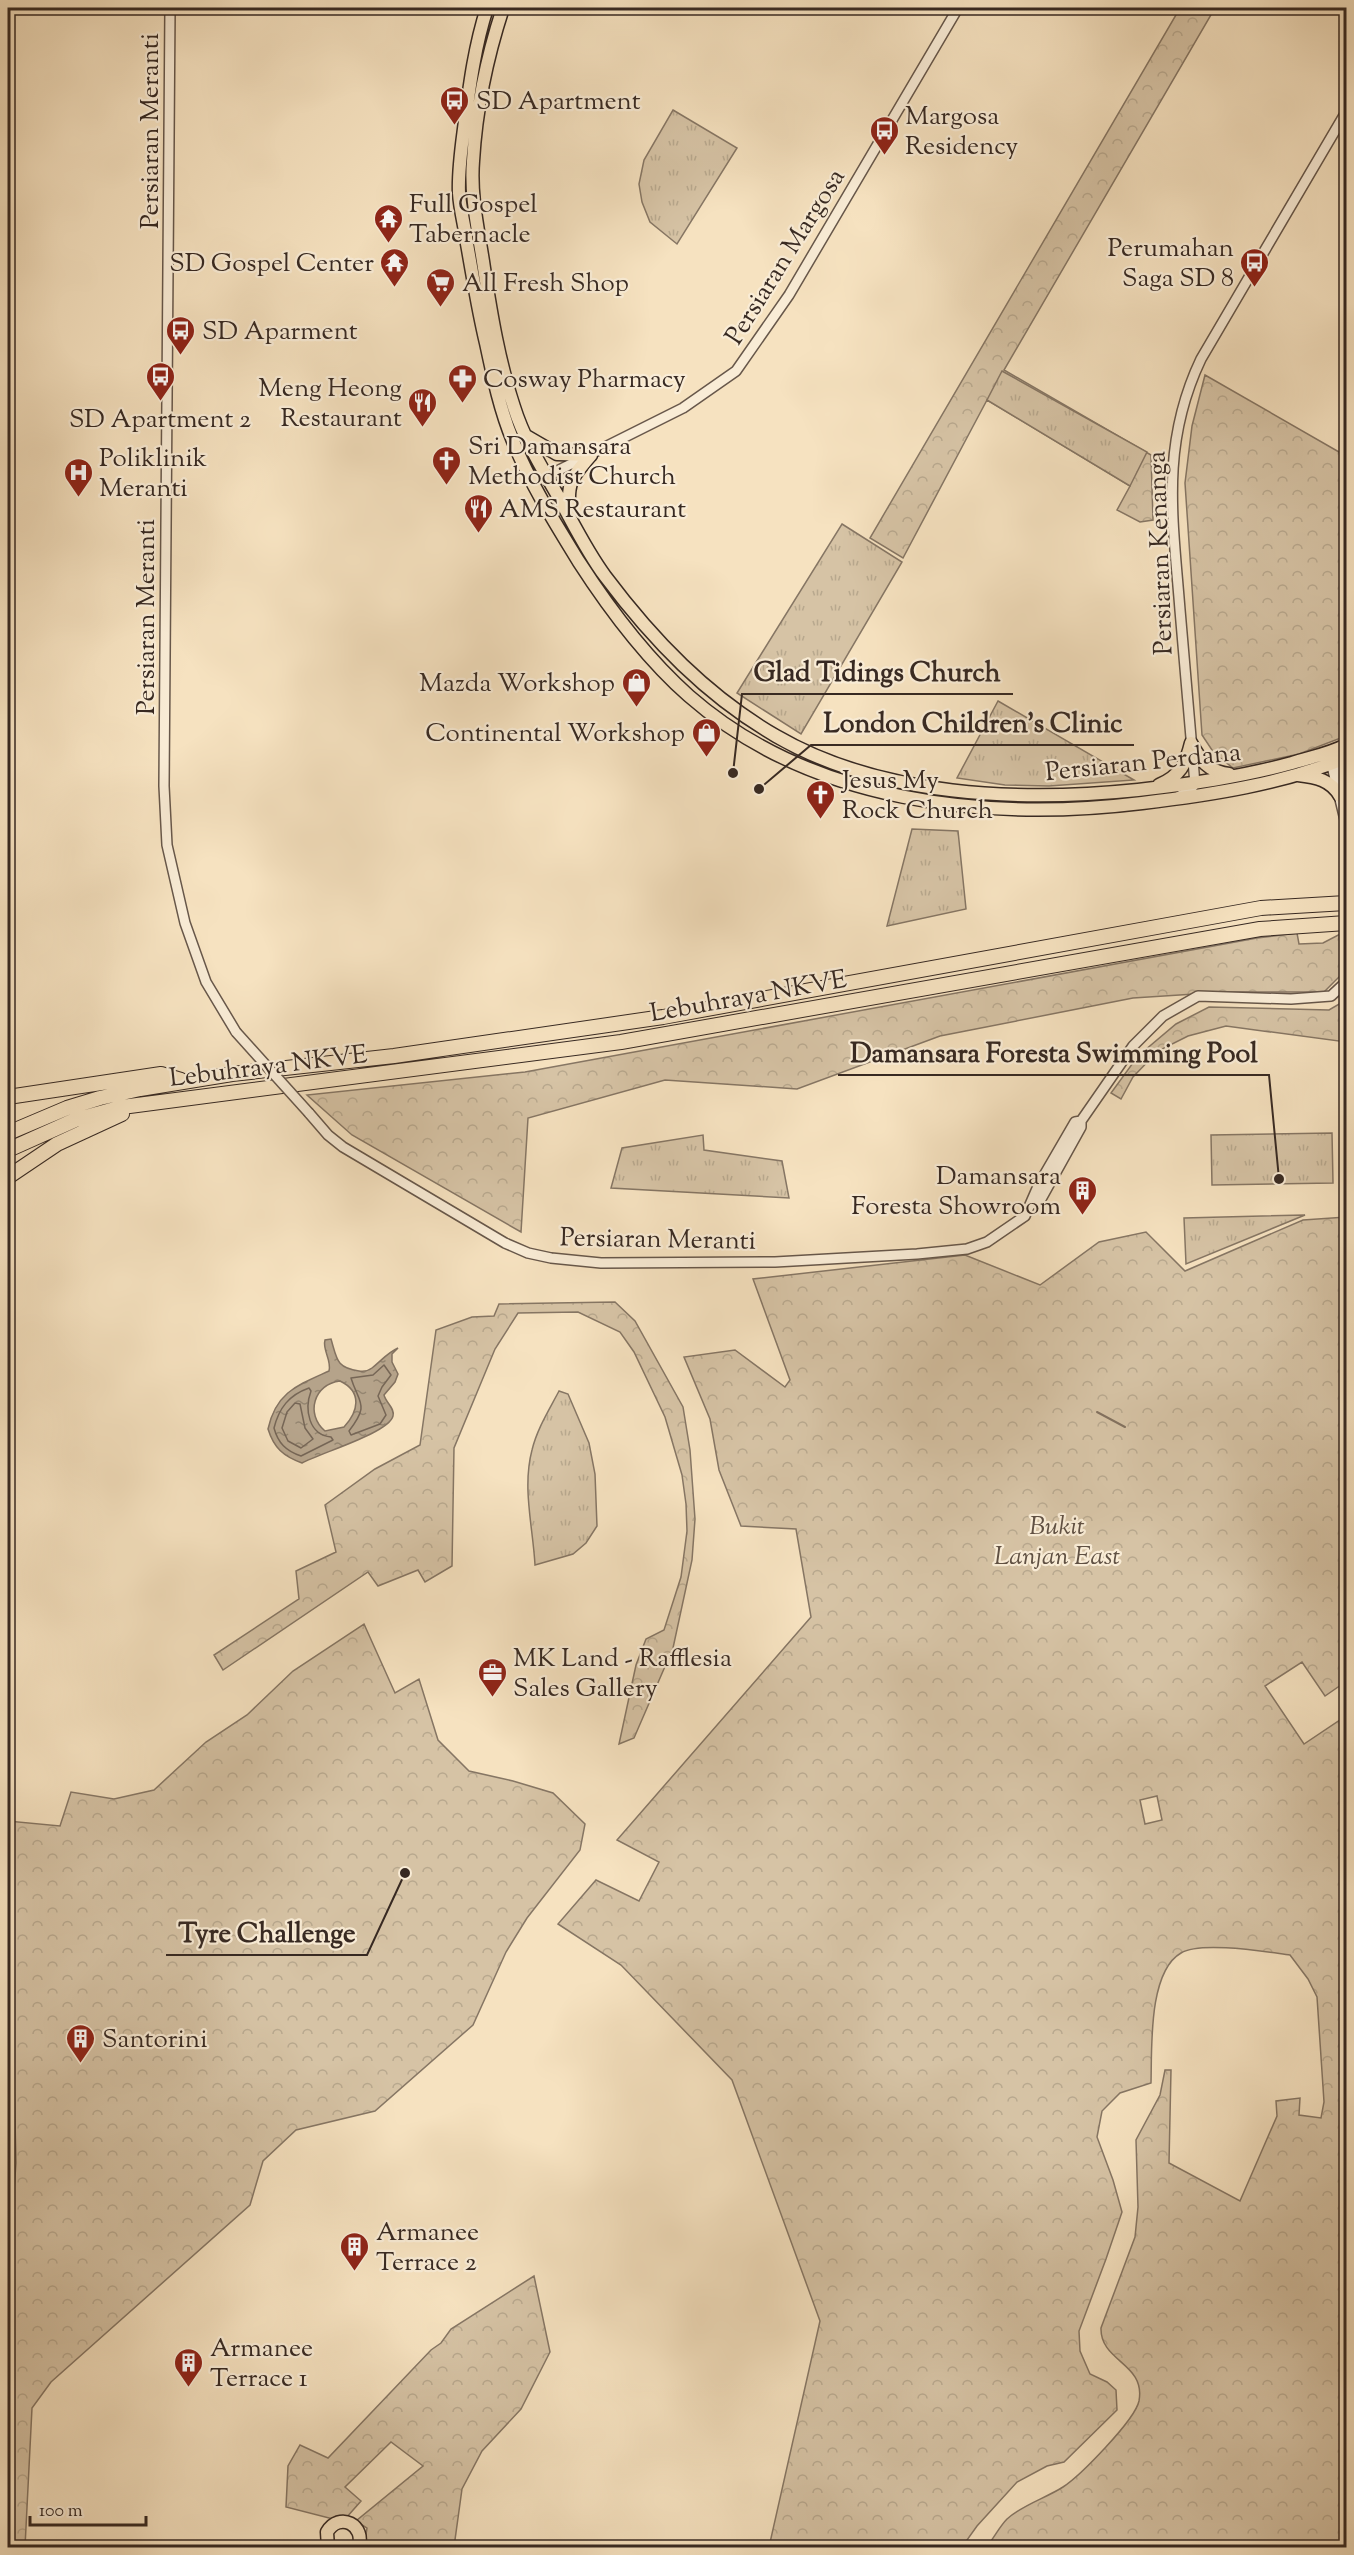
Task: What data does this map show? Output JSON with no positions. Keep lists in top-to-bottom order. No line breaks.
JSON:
{"streets":{"highway":["Lebuhraya NKVE"],"main road":["Persiaran Perdana"],"street":["Persiaran Meranti","Persiaran Margosa","Persiaran Kenanga"]},"crossings":[["Persiaran Margosa","Persiaran Perdana"],["Persiaran Kenanga","Persiaran Perdana"]],"parks":["Bukit Lanjan East"],"places":{"bus stop":["SD Apartment","Margosa Residency","Perumahan Saga SD 8","SD Aparment","SD Apartment 2"],"temple":["Full Gospel Tabernacle","SD Gospel Center"],"supermarket":["All Fresh Shop"],"pharmacy":["Cosway Pharmacy"],"restaurant":["Meng Heong Restaurant","AMS Restaurant"],"church":["Sri Damansara Methodist Church","Jesus My Rock Church"],"hospital":["Poliklinik Meranti"],"shop":["Mazda Workshop","Continental Workshop"],"other":["Glad Tidings Church","London Children's Clinic","Damansara Foresta Swimming Pool","Tyre Challenge"],"building":["Damansara Foresta Showroom","Santorini","Armanee Terrace 2","Armanee Terrace 1"],"office":["MK Land - Rafflesia Sales Gallery"]},"scale_bar":"100 m"}
